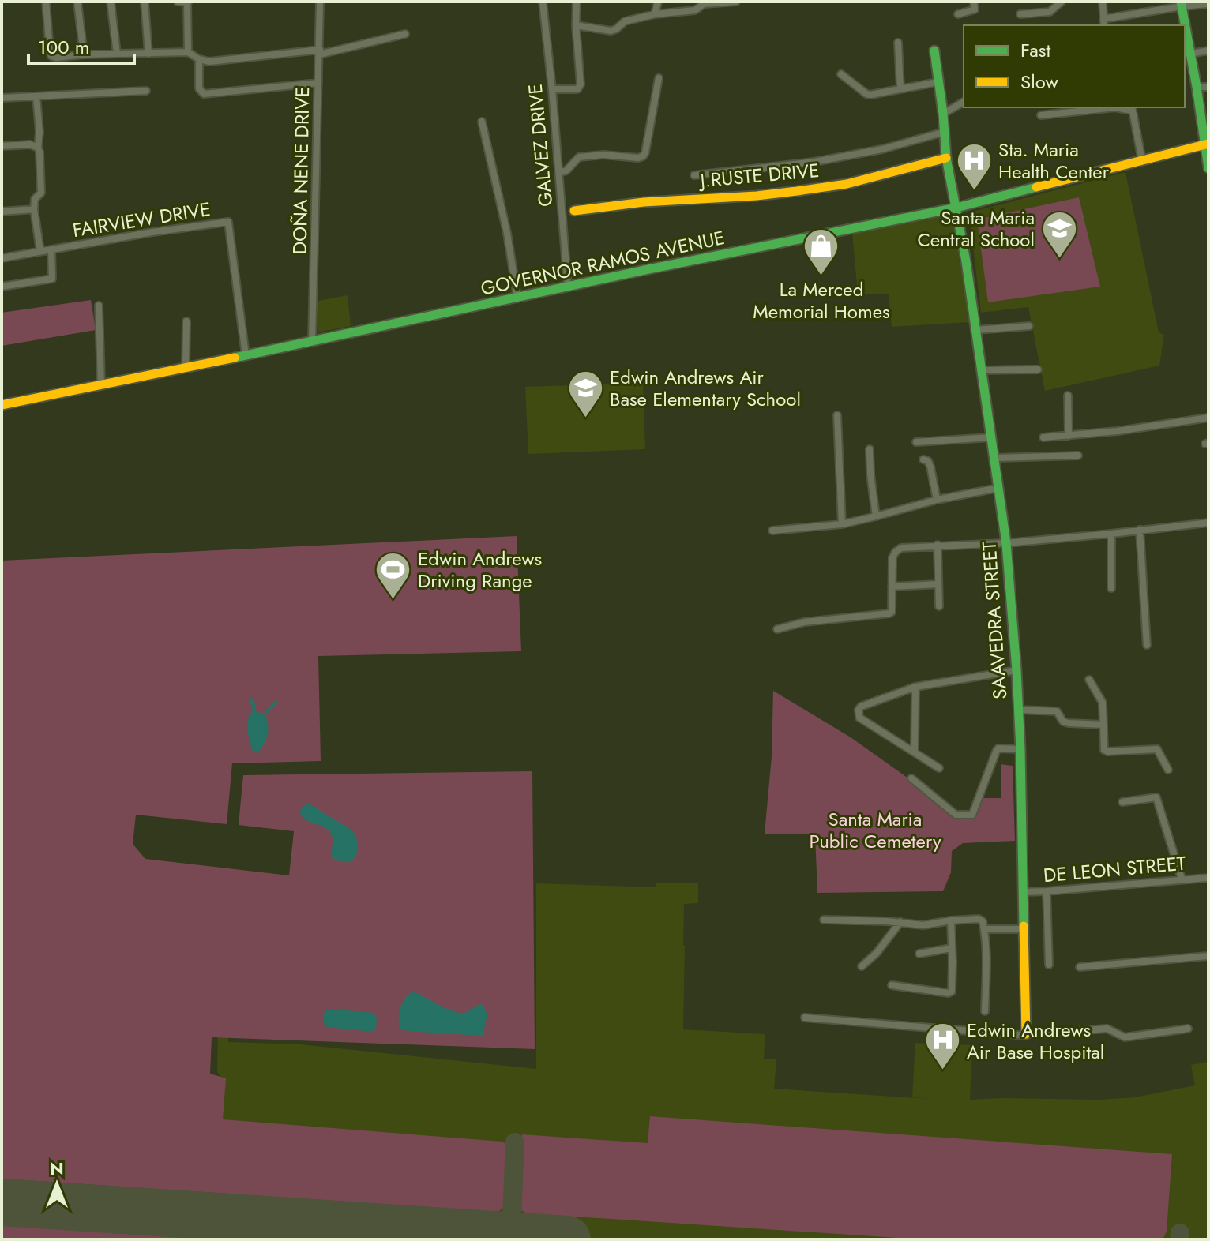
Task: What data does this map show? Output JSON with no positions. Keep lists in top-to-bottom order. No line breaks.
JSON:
{"streets":{"street":["GALVEZ DRIVE","DOÑA NENE DRIVE","J.RUSTE DRIVE","FAIRVIEW DRIVE","GOVERNOR RAMOS AVENUE","SAAVEDRA STREET","DE LEON STREET"]},"crossings":[["GALVEZ DRIVE","GOVERNOR RAMOS AVENUE"],["DOÑA NENE DRIVE","GOVERNOR RAMOS AVENUE"],["J.RUSTE DRIVE","SAAVEDRA STREET"],["FAIRVIEW DRIVE","GOVERNOR RAMOS AVENUE"],["GOVERNOR RAMOS AVENUE","SAAVEDRA STREET"],["SAAVEDRA STREET","DE LEON STREET"]],"parks":["Santa Maria Public Cemetery"],"places":{"hospital":["Sta. Maria Health Center","Edwin Andrews Air Base Hospital"],"school or university":["Santa Maria Central School","Edwin Andrews Air Base Elementary School"],"shop":["La Merced Memorial Homes"],"sports":["Edwin Andrews Driving Range"]},"legend":["Fast","Slow"],"scale_bar":"100 m","north":"top"}
